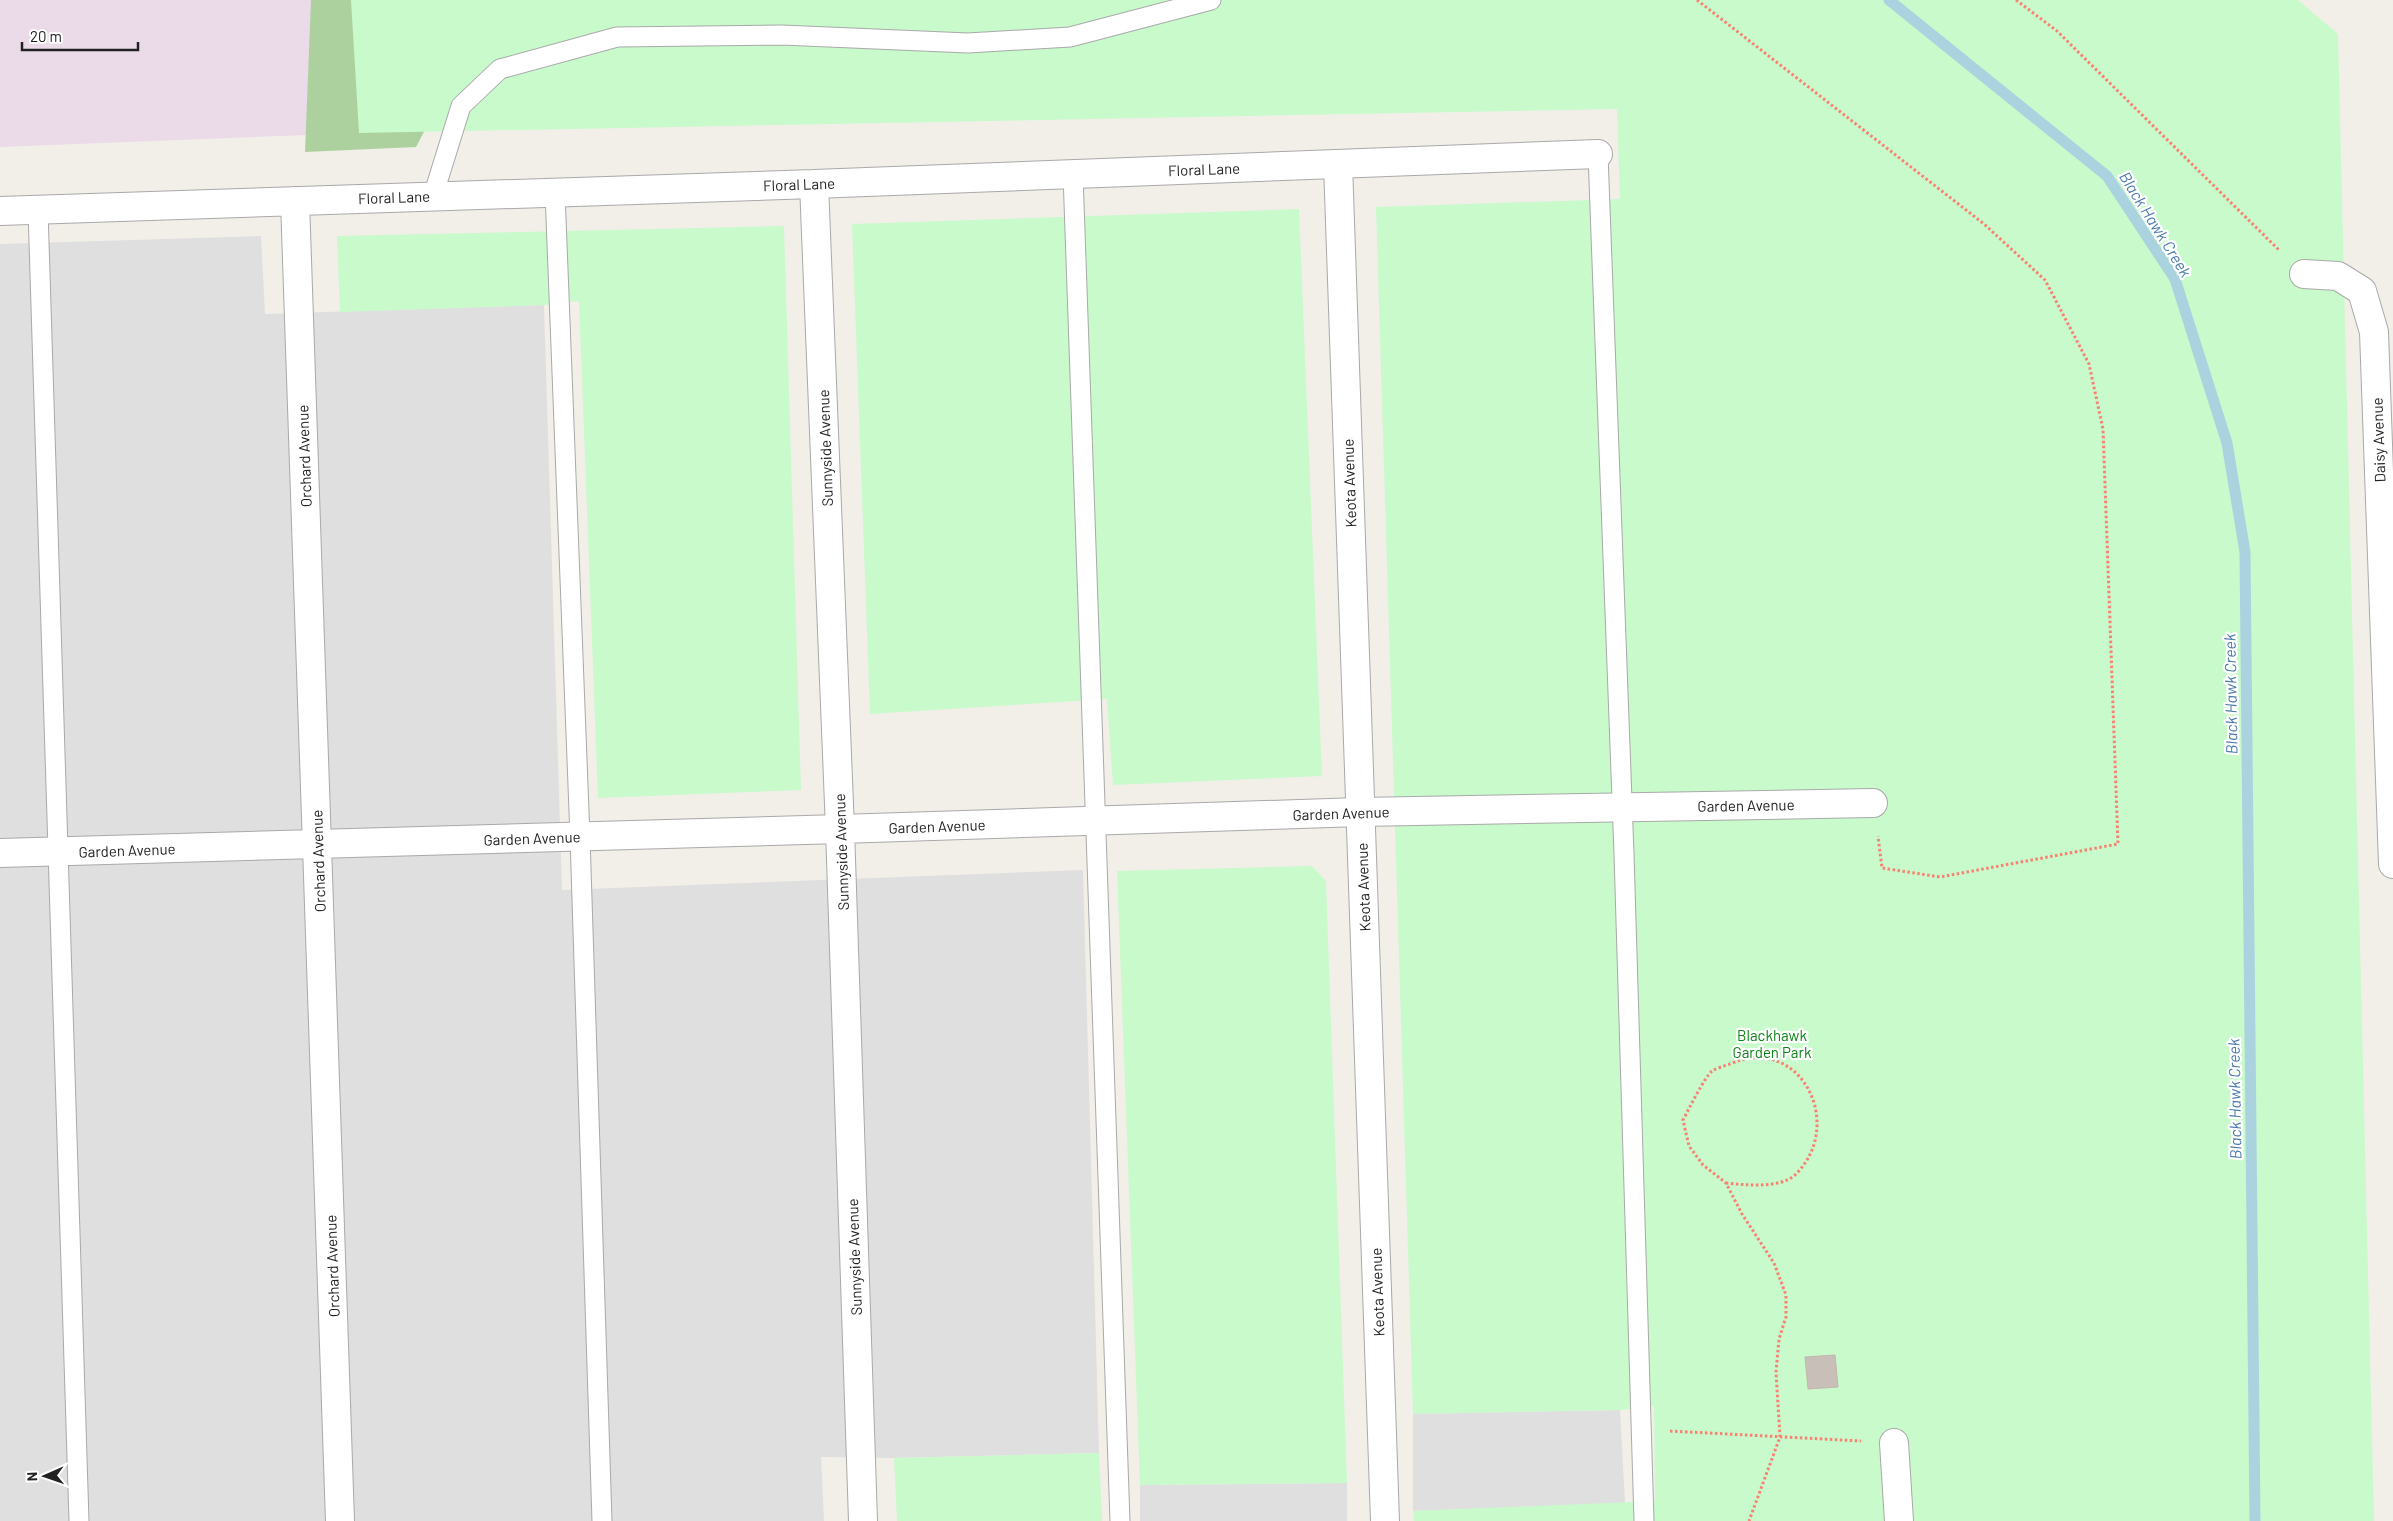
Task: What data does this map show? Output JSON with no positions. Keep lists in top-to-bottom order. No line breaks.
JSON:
{"streets":{"street":["Floral Lane","Daisy Avenue","Sunnyside Avenue","Orchard Avenue","Keota Avenue","Garden Avenue"]},"crossings":[["Floral Lane","Sunnyside Avenue"],["Floral Lane","Orchard Avenue"],["Floral Lane","Keota Avenue"],["Sunnyside Avenue","Garden Avenue"],["Orchard Avenue","Garden Avenue"],["Keota Avenue","Garden Avenue"]],"water":["Black Hawk Creek"],"parks":["Blackhawk Garden Park"],"scale_bar":"20 m","north":"left"}
